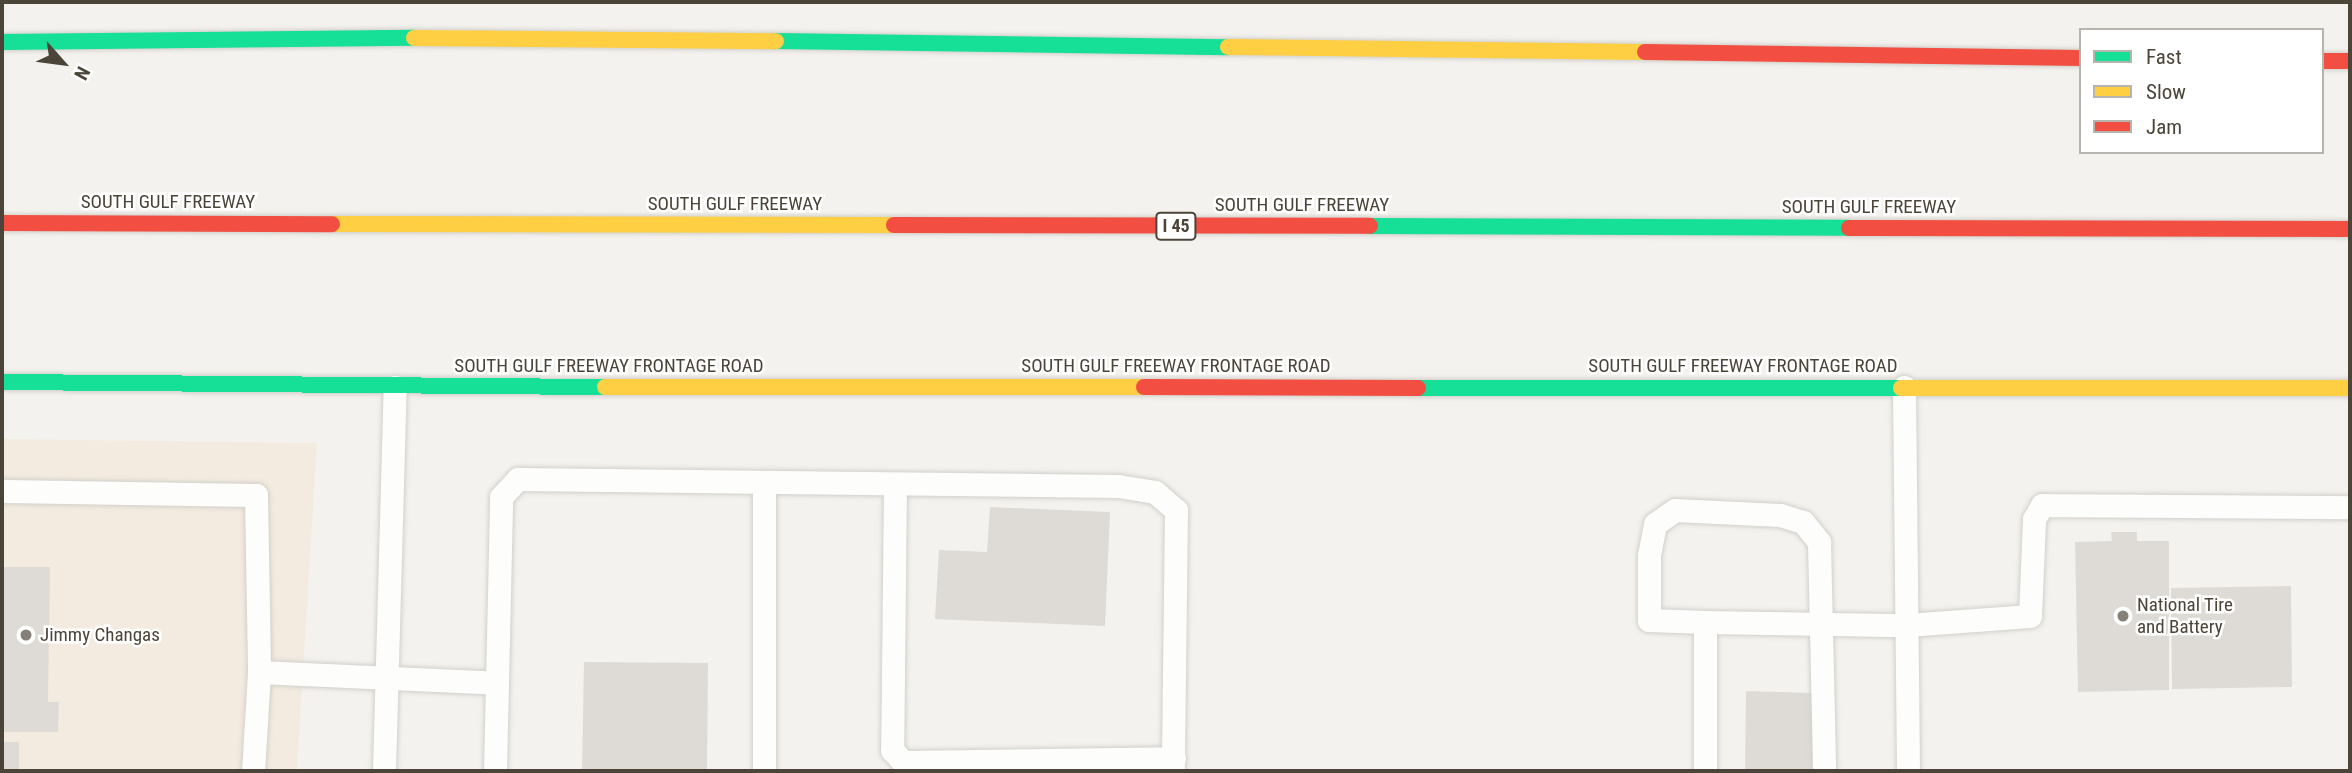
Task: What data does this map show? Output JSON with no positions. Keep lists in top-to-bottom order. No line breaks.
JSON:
{"streets":{"main road":["SOUTH GULF FREEWAY","I 45","SOUTH GULF FREEWAY FRONTAGE ROAD"]},"places":["National Tire and Battery","Jimmy Changas"],"legend":["Fast","Slow","Jam"],"north":"bottom right"}
